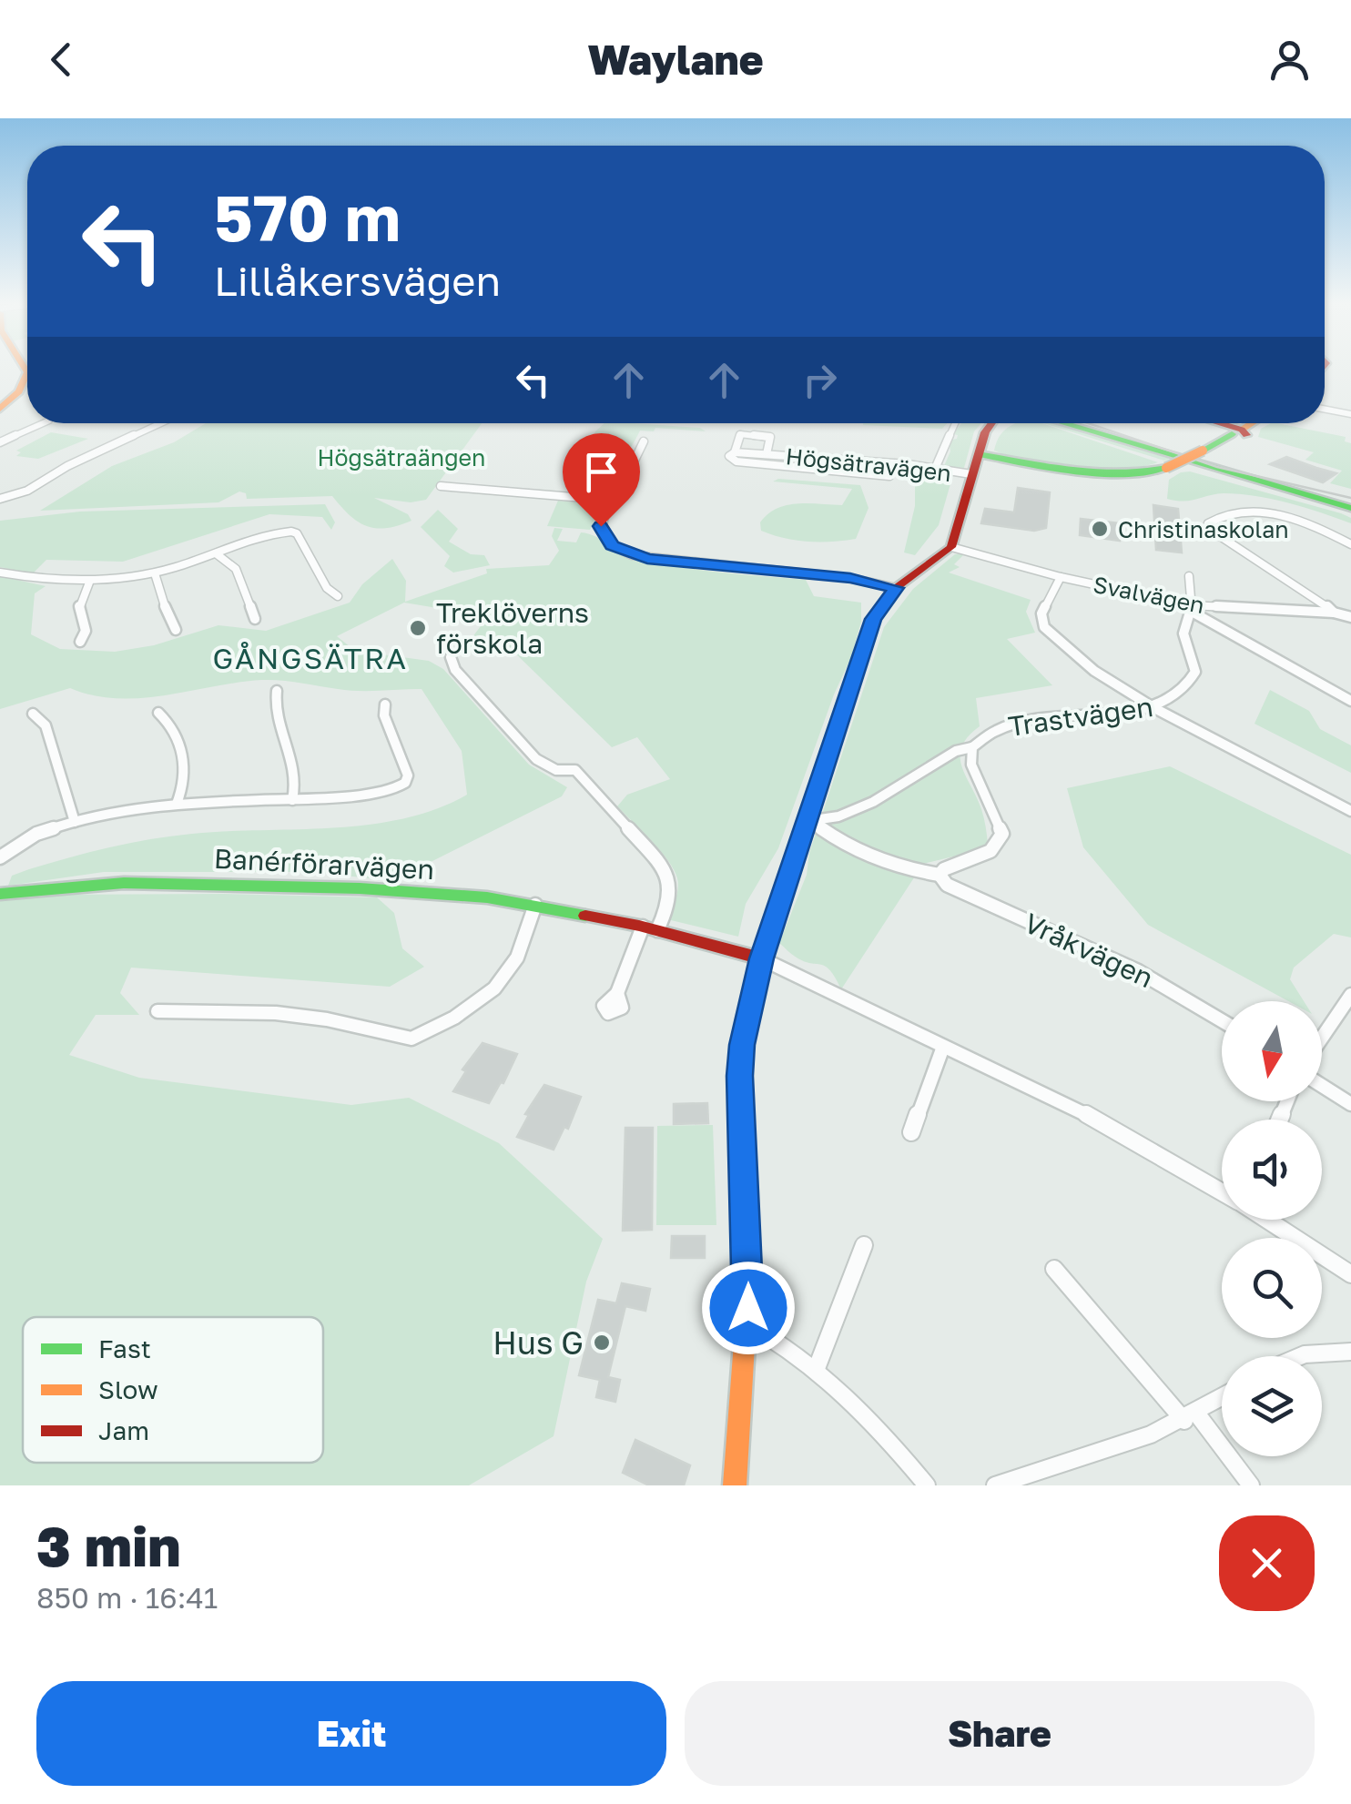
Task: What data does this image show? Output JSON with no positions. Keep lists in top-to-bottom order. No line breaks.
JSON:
{"streets":{"street":["Högsätravägen","Svalvägen","Trastvägen","Banérförarvägen","Vråkvägen"]},"crossings":[["Svalvägen","Trastvägen"],["Trastvägen","Vråkvägen"]],"districts":["GÅNGSÄTRA"],"parks":["Högsätraängen"],"places":["Christinaskolan","Treklöverns förskola","Hus G"],"legend":["Fast","Slow","Jam"],"north":"bottom","page":{"header":"Waylane","turn":["570 m","Lillåkersvägen"],"heading":["3 min","850 m · 16:41"],"buttons":["Exit","Share"]}}
